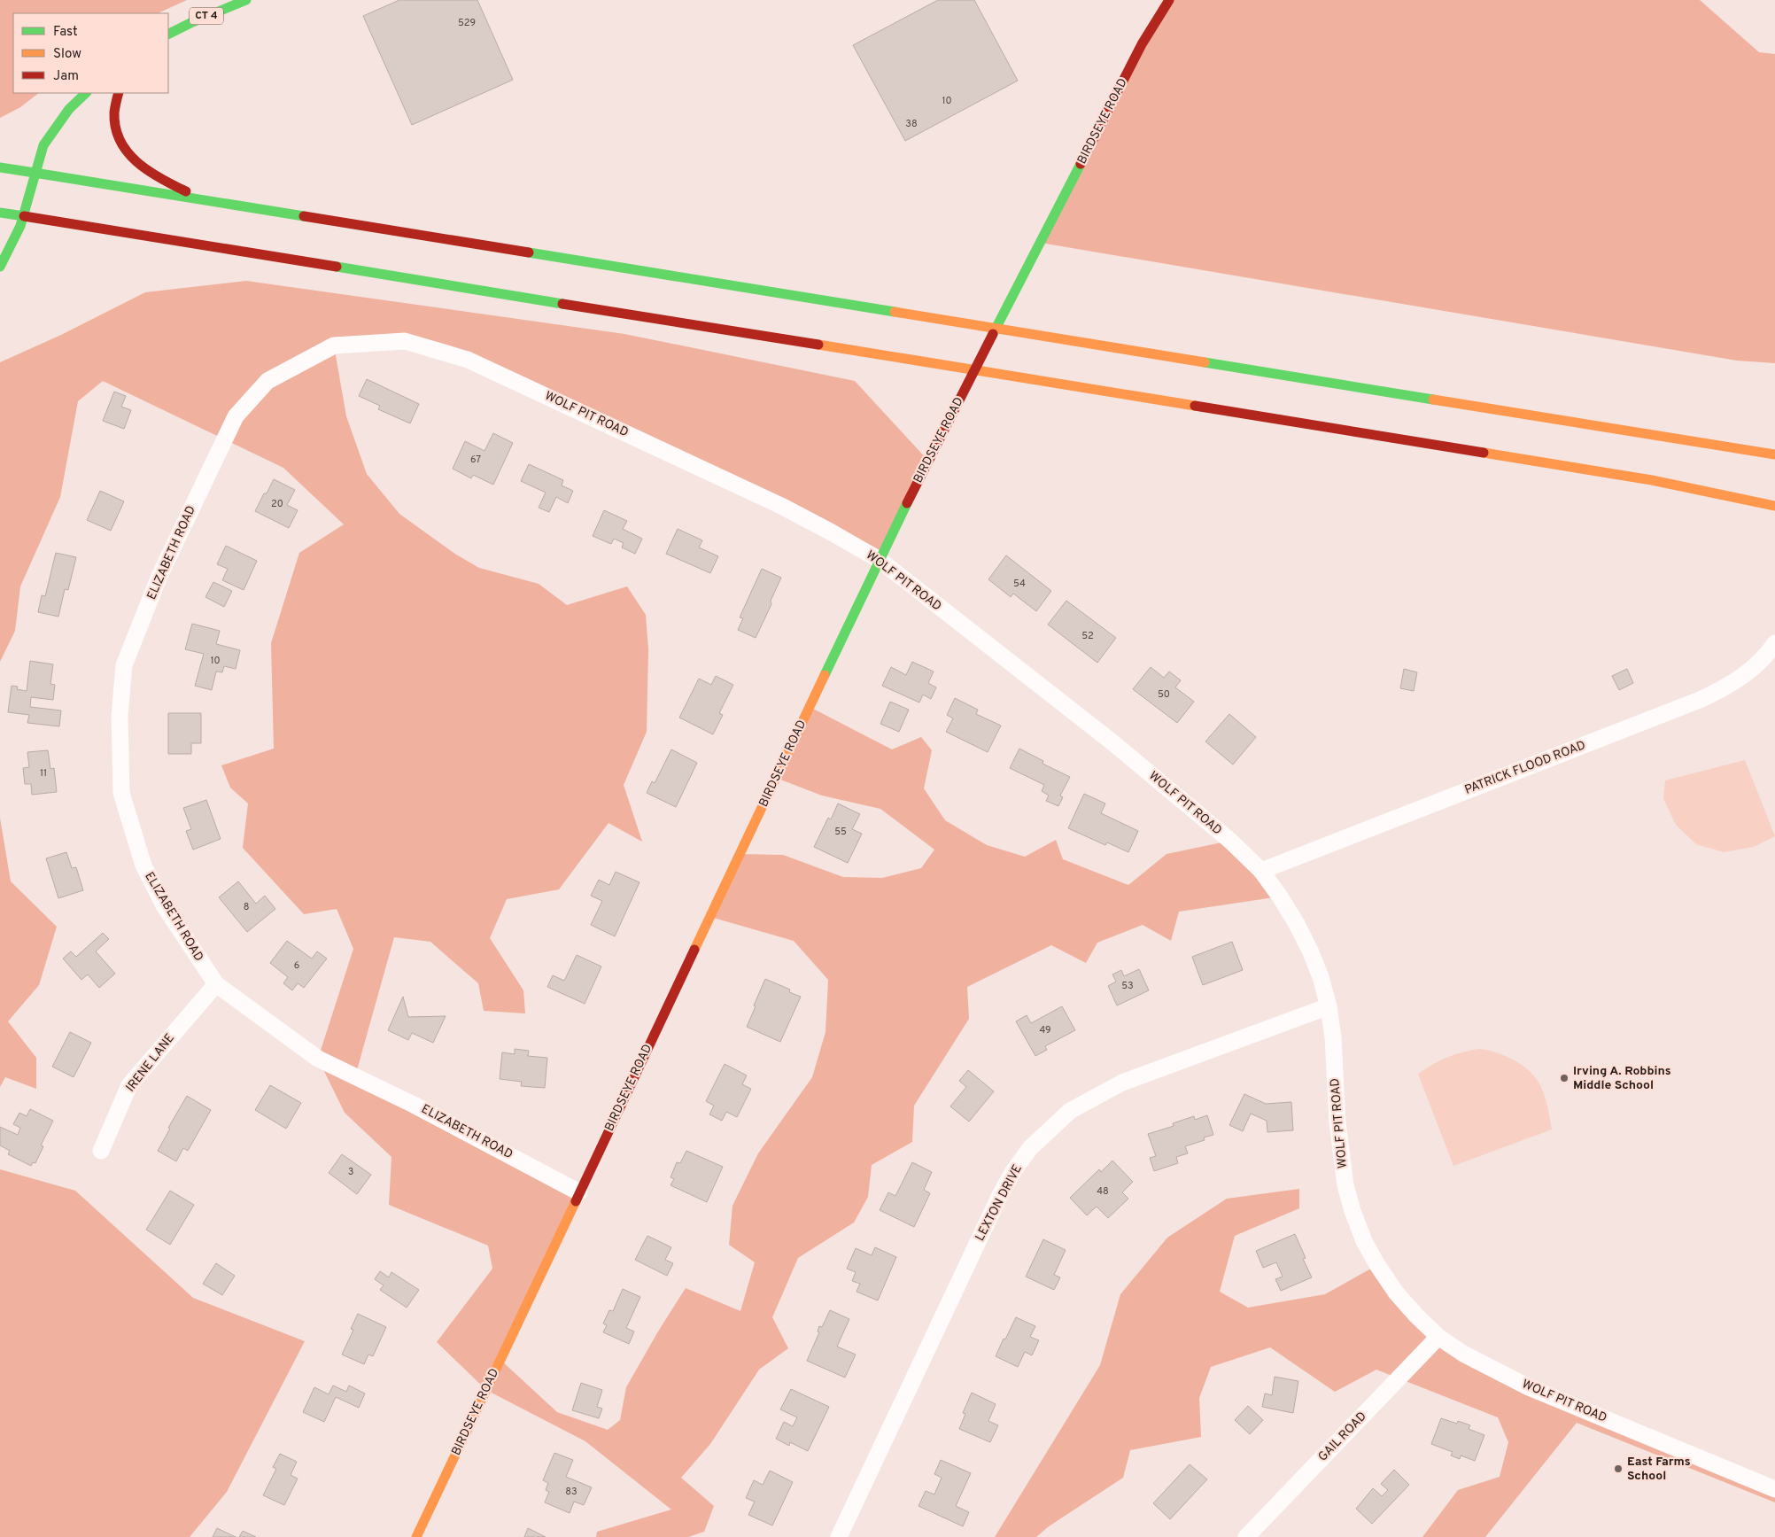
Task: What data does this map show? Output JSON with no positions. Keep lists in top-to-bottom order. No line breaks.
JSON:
{"streets":{"main road":["CT 4","BIRDSEYE ROAD"],"street":["WOLF PIT ROAD","ELIZABETH ROAD","PATRICK FLOOD ROAD","IRENE LANE","LEXTON DRIVE","GAIL ROAD"]},"crossings":[["BIRDSEYE ROAD","WOLF PIT ROAD"],["BIRDSEYE ROAD","ELIZABETH ROAD"],["WOLF PIT ROAD","ELIZABETH ROAD"],["WOLF PIT ROAD","PATRICK FLOOD ROAD"],["WOLF PIT ROAD","LEXTON DRIVE"],["WOLF PIT ROAD","GAIL ROAD"],["ELIZABETH ROAD","IRENE LANE"]],"places":["Irving A. Robbins Middle School","East Farms School"],"house_numbers":["529","10","38","67","20","54","52","10","50","11","55","8","6","53","49","3","48","83"],"legend":["Fast","Slow","Jam"]}
